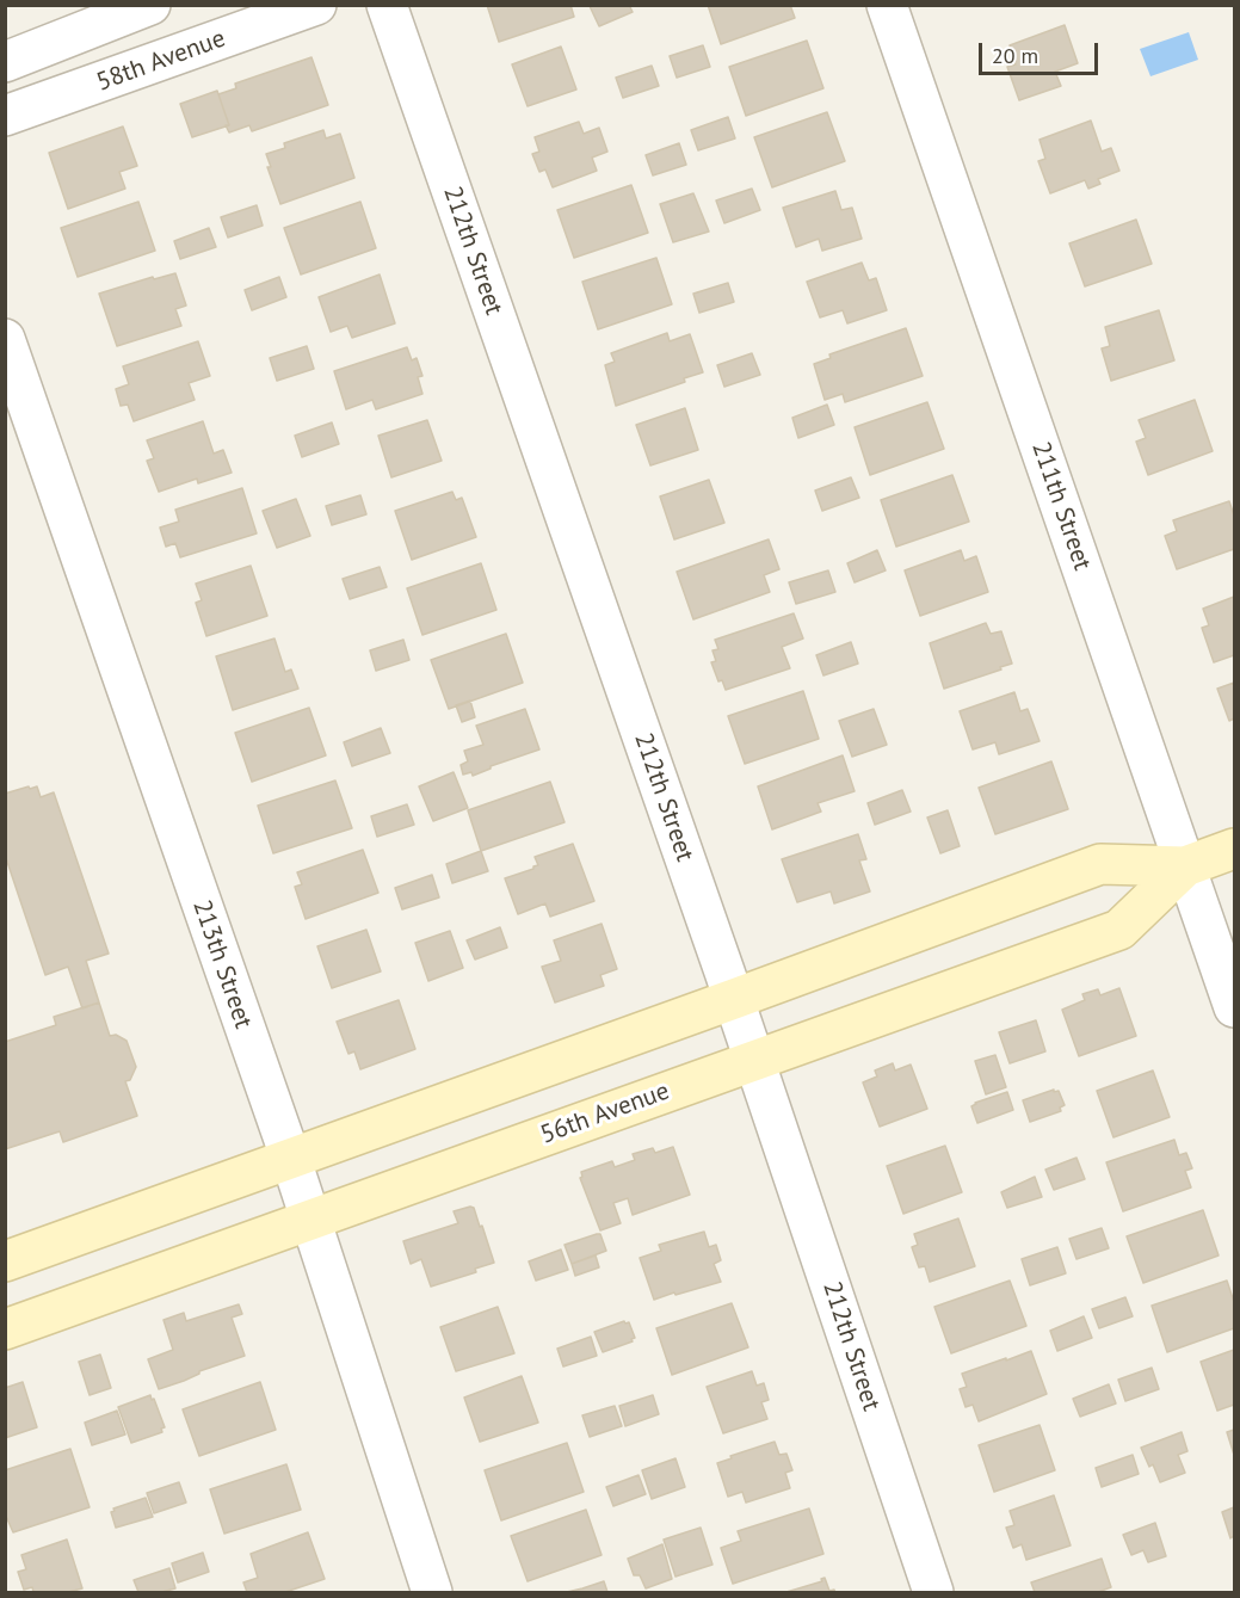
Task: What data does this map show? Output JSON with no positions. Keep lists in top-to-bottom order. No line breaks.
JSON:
{"streets":{"street":["58th Avenue","212th Street","211th Street","213th Street","56th Avenue"]},"crossings":[["212th Street","56th Avenue"],["211th Street","56th Avenue"],["213th Street","56th Avenue"]],"scale_bar":"20 m"}
